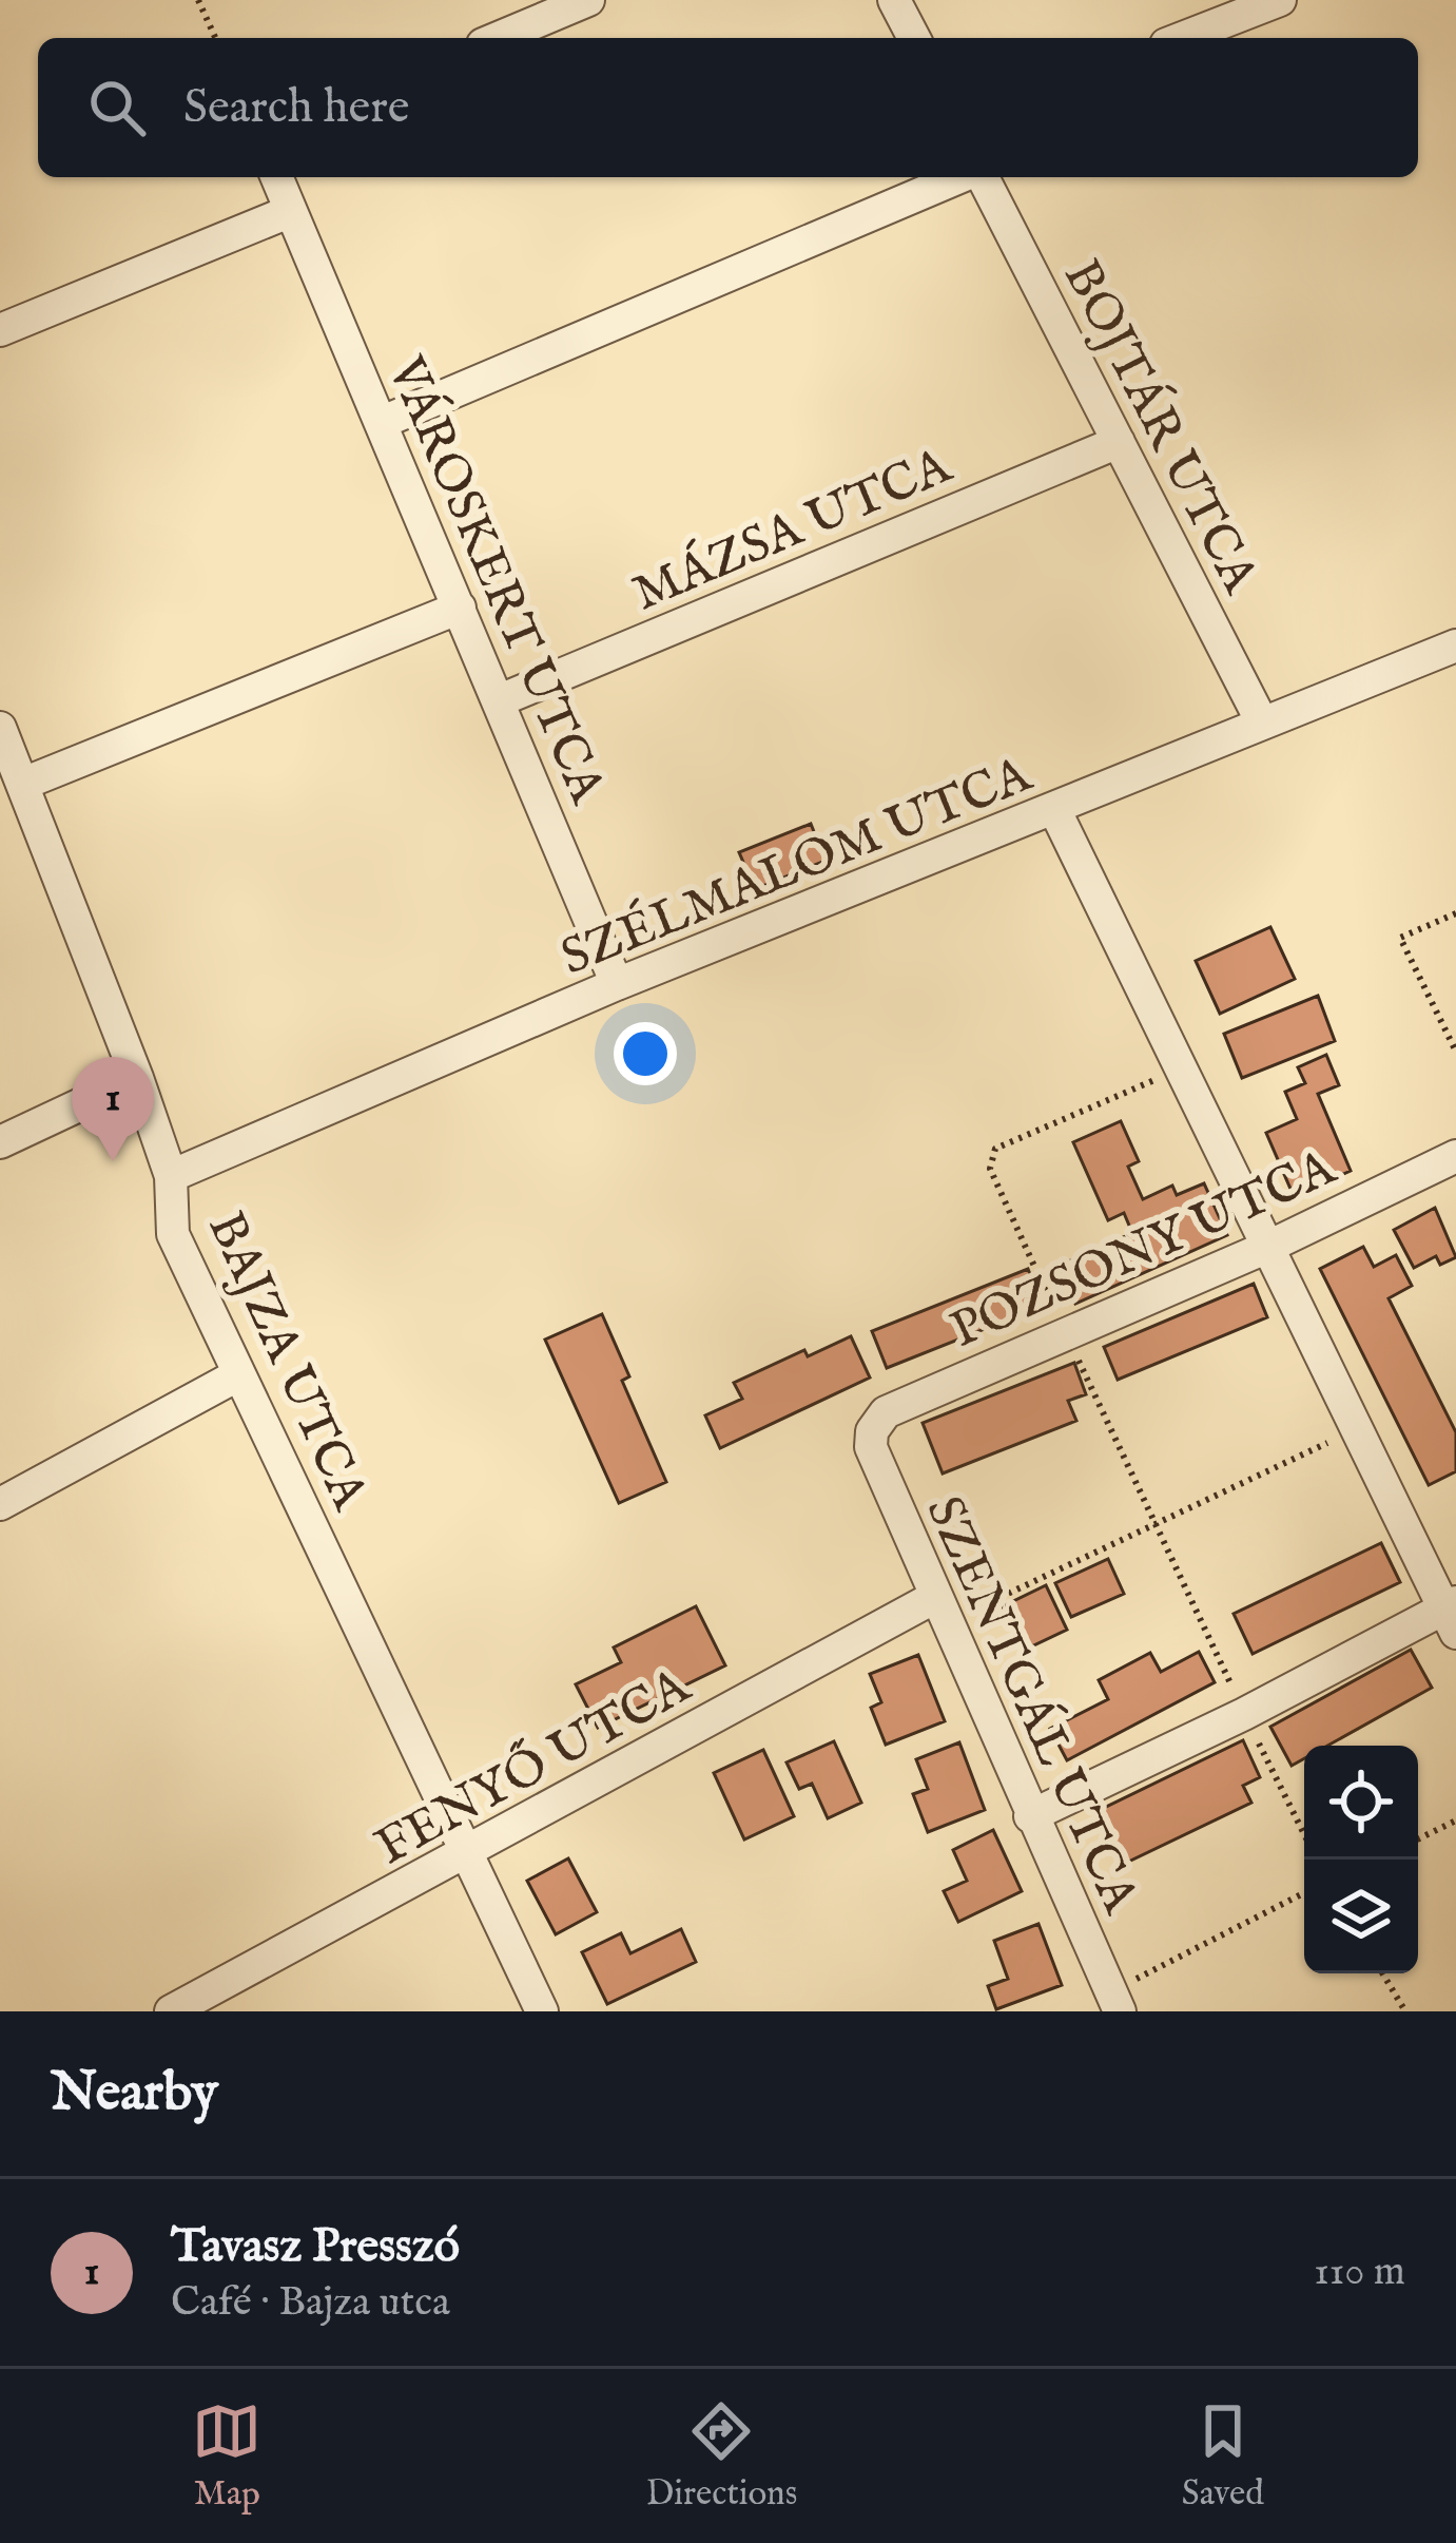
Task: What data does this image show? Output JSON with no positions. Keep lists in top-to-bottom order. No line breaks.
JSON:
{"streets":{"street":["BOJTÁR UTCA","MÁZSA UTCA","VÁROSKERT UTCA","SZÉLMALOM UTCA","POZSONY UTCA","BAJZA UTCA","SZENTGÁL UTCA","FENYŐ UTCA"]},"crossings":[["BOJTÁR UTCA","MÁZSA UTCA"],["BOJTÁR UTCA","SZÉLMALOM UTCA"],["MÁZSA UTCA","VÁROSKERT UTCA"],["VÁROSKERT UTCA","SZÉLMALOM UTCA"],["SZÉLMALOM UTCA","BAJZA UTCA"],["POZSONY UTCA","SZENTGÁL UTCA"],["BAJZA UTCA","FENYŐ UTCA"],["SZENTGÁL UTCA","FENYŐ UTCA"]],"page":{"search":"Search here","pins":"1","heading":"Nearby","list":[{"mark":"1","name":"Tavasz Presszó","note":"Café · Bajza utca","value":"110 m"}],"nav":["Map","Directions","Saved"]}}
